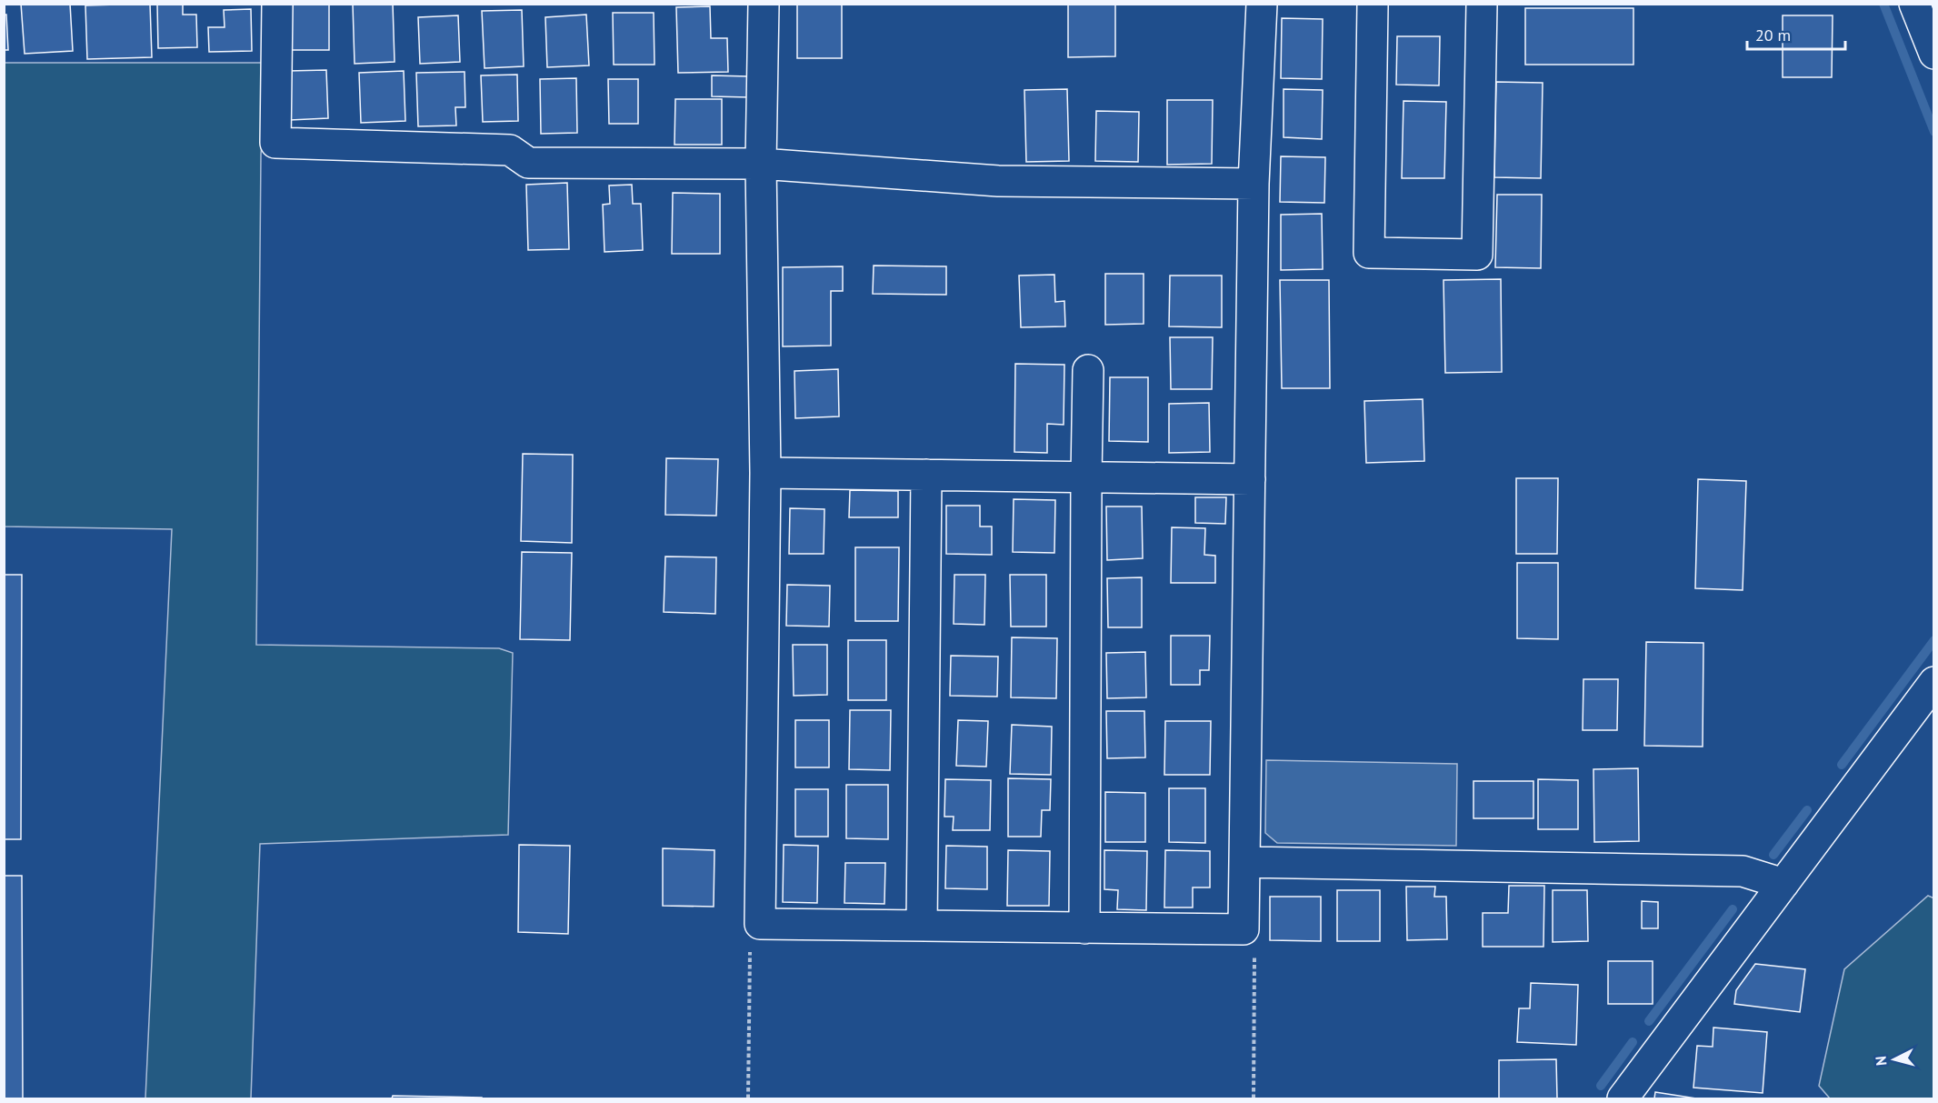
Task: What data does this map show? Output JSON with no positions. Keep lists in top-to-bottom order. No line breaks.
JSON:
{"scale_bar":"20 m","north":"left"}
